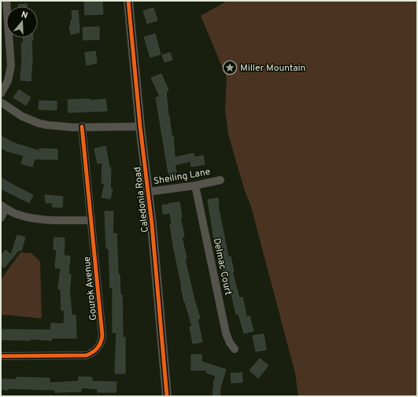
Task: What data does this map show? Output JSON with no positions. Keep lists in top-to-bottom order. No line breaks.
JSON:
{"streets":{"street":["Sheiling Lane","Caledonia Road","Delmac Court","Gourok Avenue"]},"crossings":[["Sheiling Lane","Caledonia Road"],["Sheiling Lane","Delmac Court"]],"places":{"place":["Miller Mountain"]},"north":"top"}
